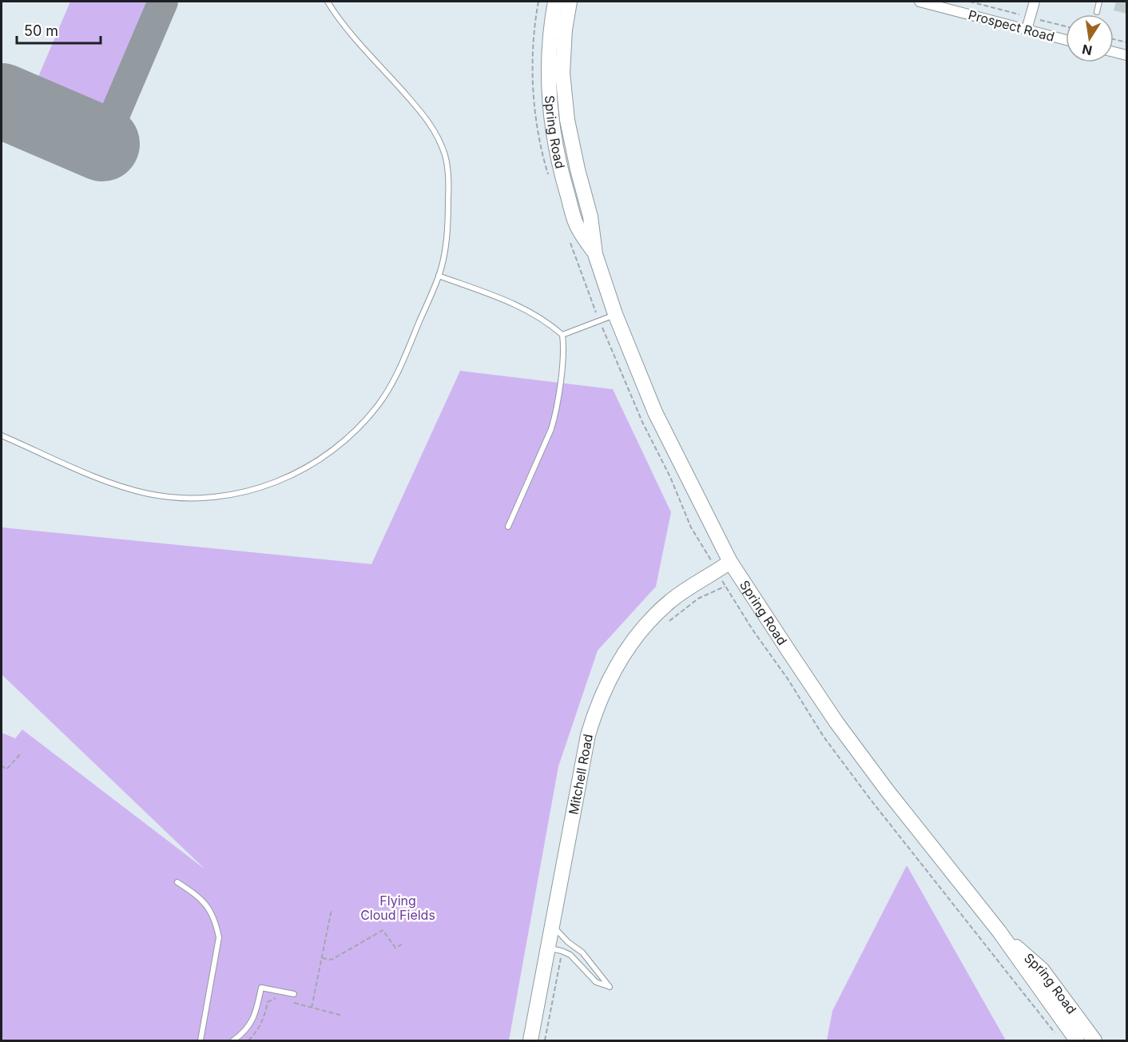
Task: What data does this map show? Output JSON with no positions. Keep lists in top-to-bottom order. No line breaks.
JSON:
{"streets":{"main road":["Spring Road","Mitchell Road"],"street":["Prospect Road"]},"crossings":[["Spring Road","Mitchell Road"]],"parks":["Flying Cloud Fields"],"scale_bar":"50 m","north":"bottom"}
